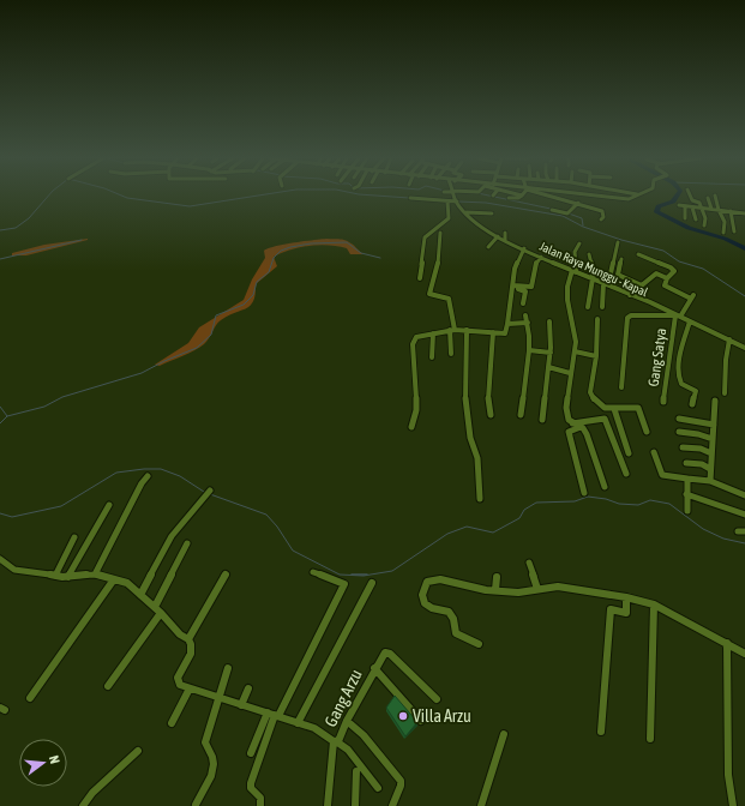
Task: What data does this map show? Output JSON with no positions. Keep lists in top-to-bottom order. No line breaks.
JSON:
{"streets":{"street":["Jalan Raya Munggu - Kapal","Gang Satya","Gang Arzu"]},"crossings":[["Jalan Raya Munggu - Kapal","Gang Satya"]],"places":["Villa Arzu"],"north":"right"}
